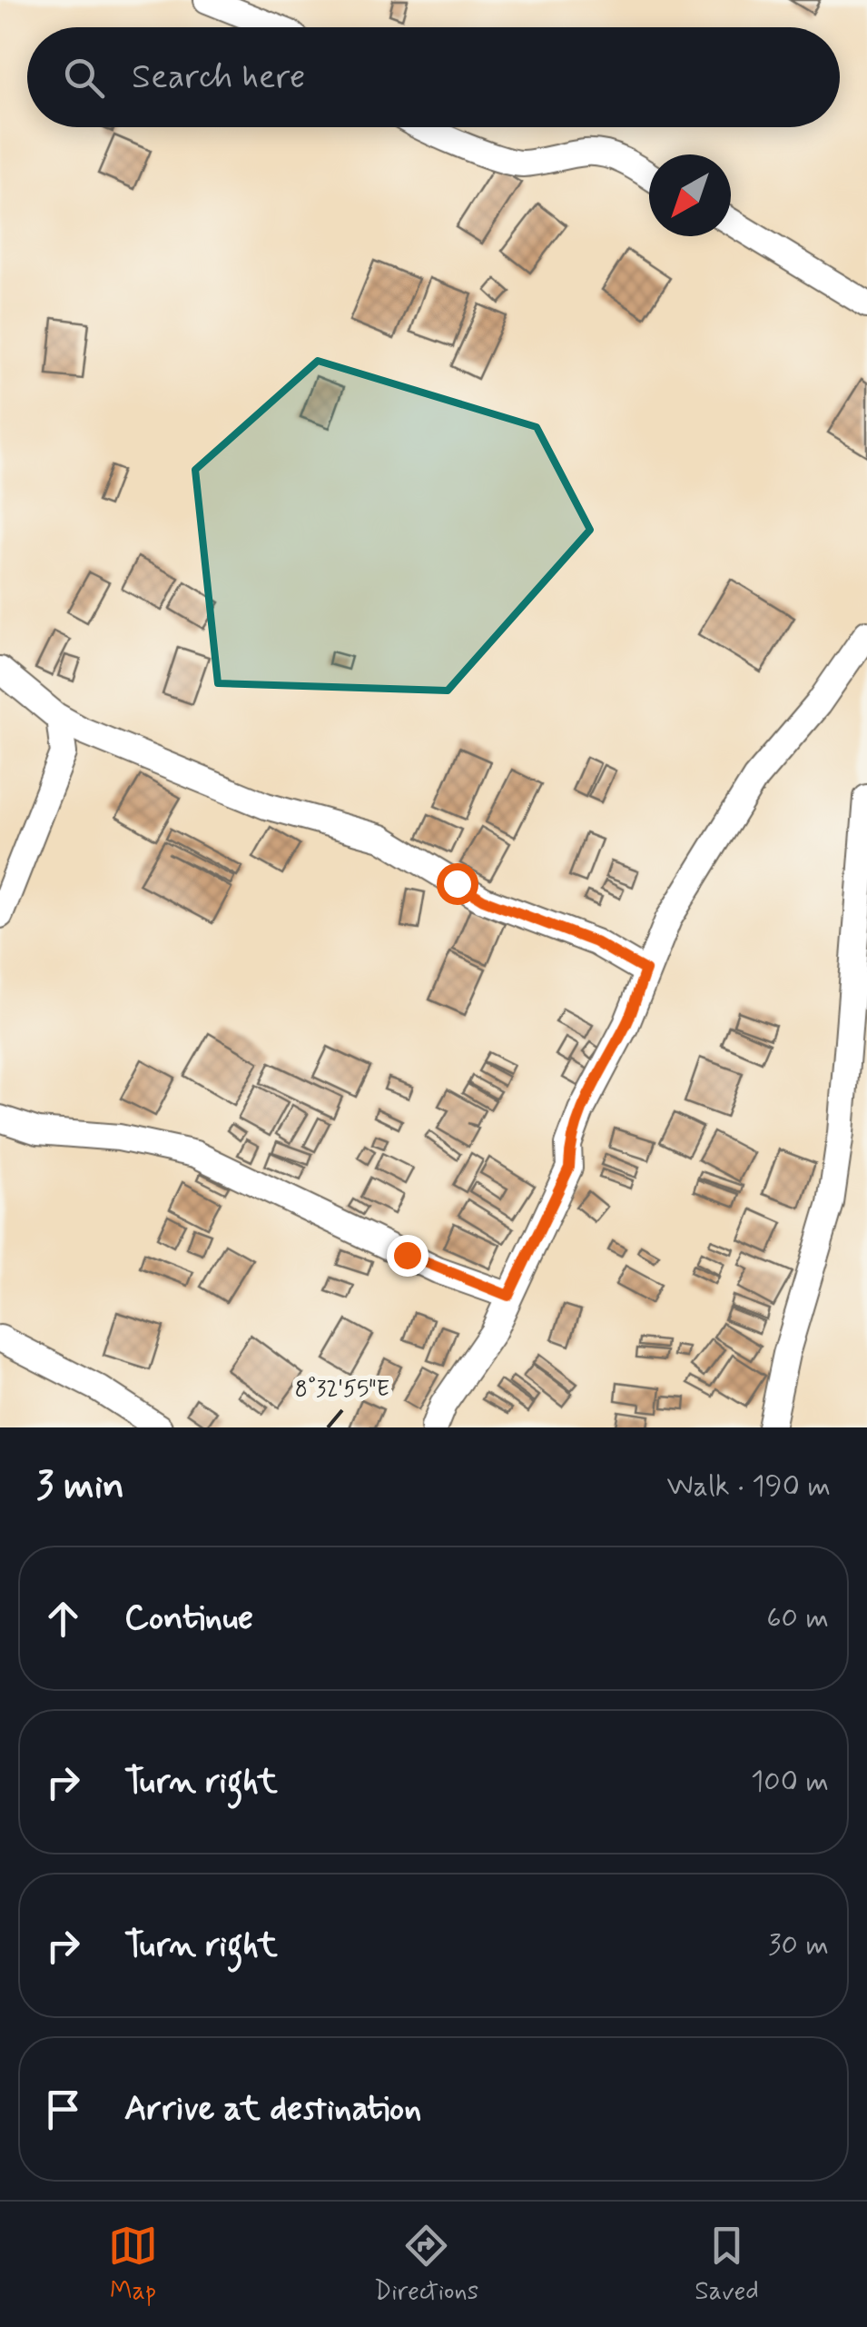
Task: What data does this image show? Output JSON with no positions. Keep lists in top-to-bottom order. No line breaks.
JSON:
{"north":"bottom left","page":{"search":"Search here","heading":["3 min","Walk · 190 m"],"list":[["Continue","60 m"],["Turn right","100 m"],["Turn right","30 m"],"Arrive at destination"],"nav":["Map","Directions","Saved"]},"coordinates":["8°32'55\"E"]}
